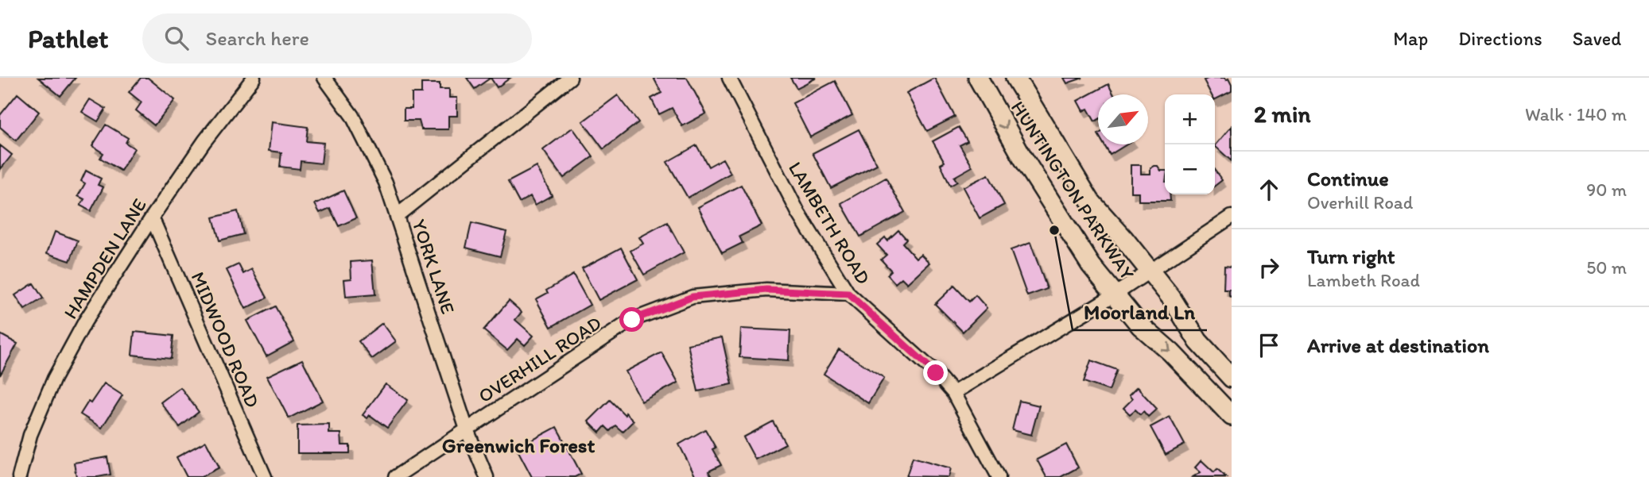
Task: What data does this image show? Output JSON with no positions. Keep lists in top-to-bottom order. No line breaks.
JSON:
{"streets":{"street":["HUNTINGTON PARKWAY","LAMBETH ROAD","HAMPDEN LANE","YORK LANE","MIDWOOD ROAD","OVERHILL ROAD"]},"crossings":[["LAMBETH ROAD","OVERHILL ROAD"],["HAMPDEN LANE","MIDWOOD ROAD"],["YORK LANE","OVERHILL ROAD"]],"districts":["Greenwich Forest"],"places":["Moorland Ln"],"north":"top right","page":{"header":"Pathlet","search":"Search here","nav":["Map","Directions","Saved"],"heading":["2 min","Walk · 140 m"],"map_buttons":["+","−"],"list":[["Continue","Overhill Road","90 m"],["Turn right","Lambeth Road","50 m"],"Arrive at destination"]}}
